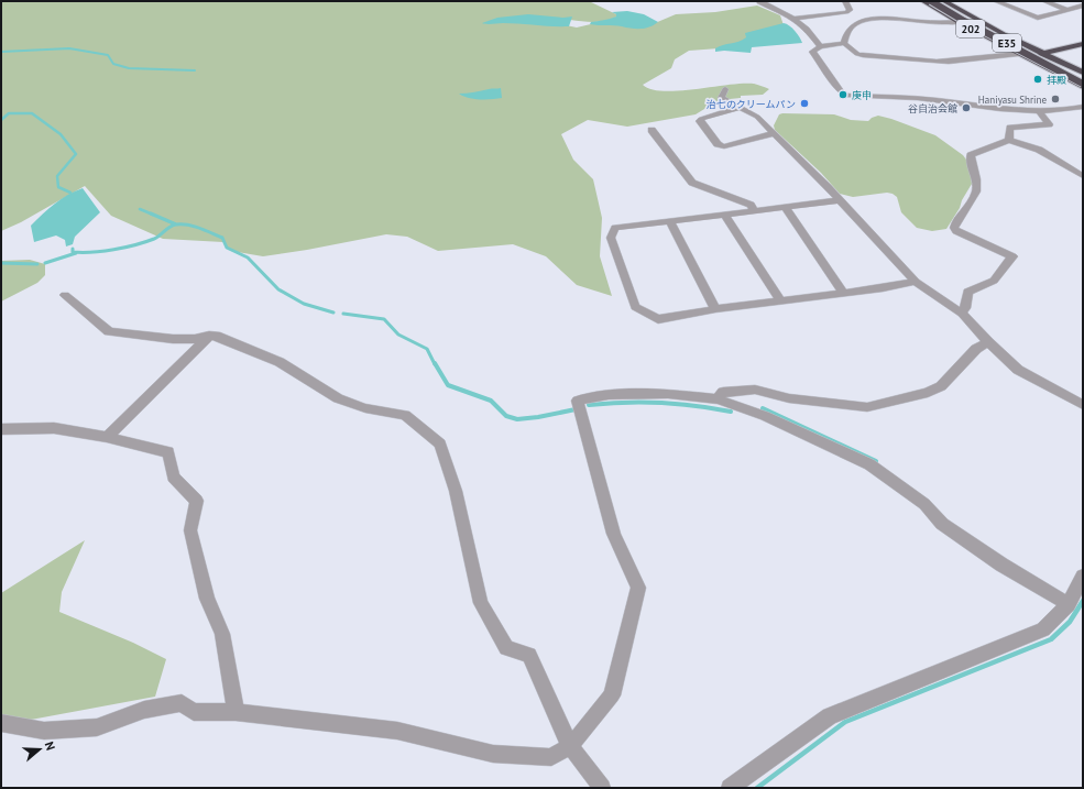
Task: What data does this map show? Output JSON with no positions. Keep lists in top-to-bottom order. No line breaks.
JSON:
{"streets":{"highway":["202","E35"]},"places":["拝殿","庚申","Haniyasu Shrine","治七のクリームパン","谷自治会館"],"north":"right"}
